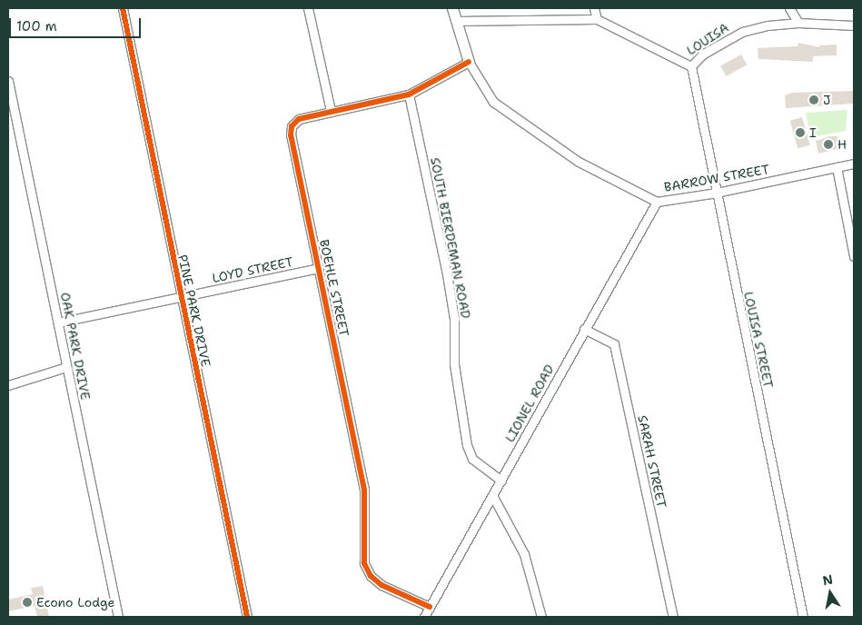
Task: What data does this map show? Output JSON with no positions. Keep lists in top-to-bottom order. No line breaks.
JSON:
{"streets":{"street":["LOUISA","BARROW STREET","SOUTH BIERDEMAN ROAD","LOYD STREET","BOEHLE STREET","PINE PARK DRIVE","LOUISA STREET","OAK PARK DRIVE","LIONEL ROAD","SARAH STREET"]},"crossings":[["LOUISA","LOUISA STREET"],["BARROW STREET","BOEHLE STREET"],["BARROW STREET","LOUISA STREET"],["BARROW STREET","LIONEL ROAD"],["SOUTH BIERDEMAN ROAD","BOEHLE STREET"],["SOUTH BIERDEMAN ROAD","LIONEL ROAD"],["LOYD STREET","BOEHLE STREET"],["LOYD STREET","PINE PARK DRIVE"],["LOYD STREET","OAK PARK DRIVE"],["BOEHLE STREET","LIONEL ROAD"],["LIONEL ROAD","SARAH STREET"]],"places":["J","I","H","Econo Lodge"],"scale_bar":"100 m","north":"top"}
